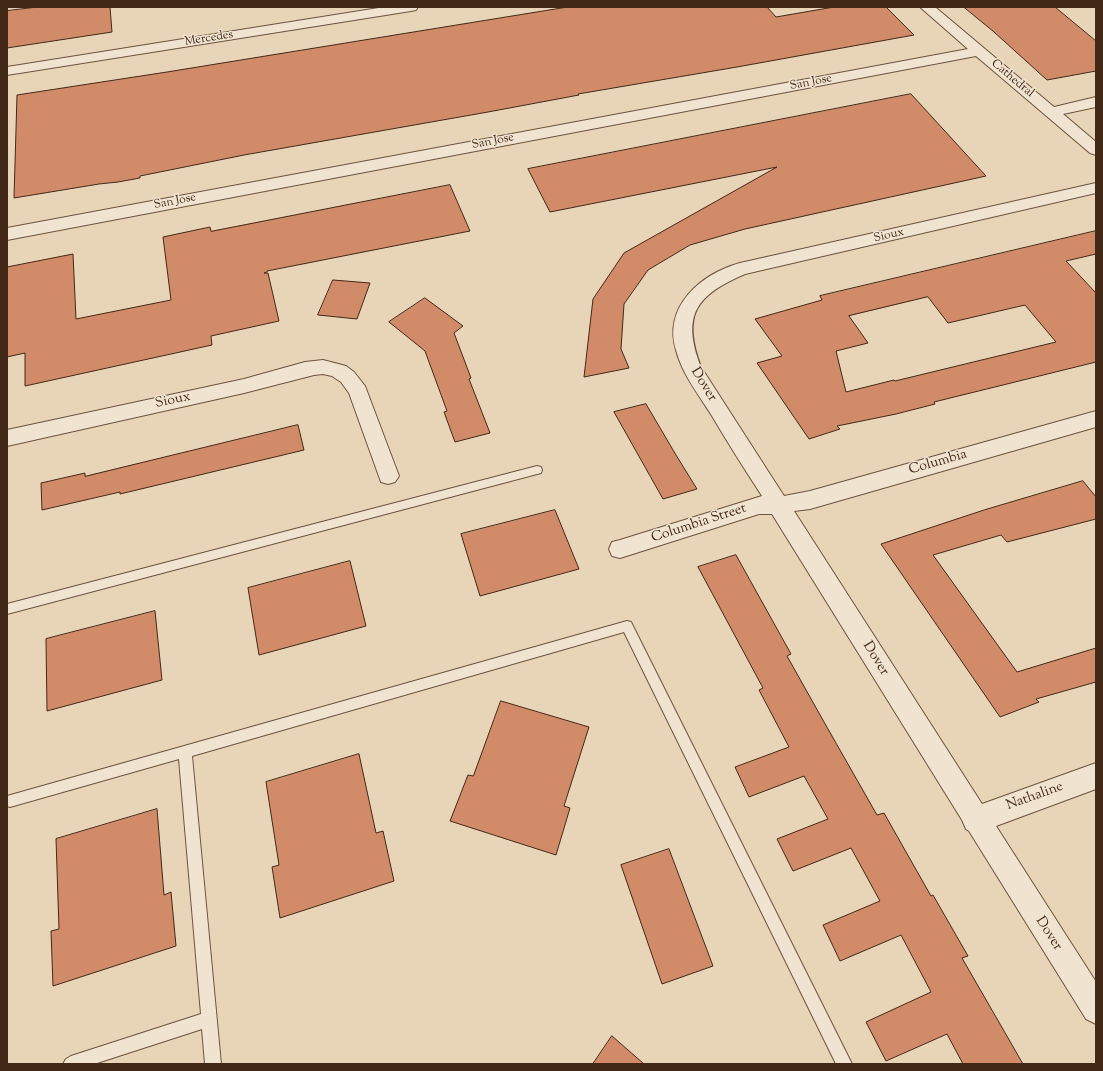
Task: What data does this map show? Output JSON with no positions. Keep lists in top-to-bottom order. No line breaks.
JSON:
{"streets":{"street":["Mercedes","Cathedral","San Jose","Sioux","Dover","Columbia","Columbia Street","Nathaline"]},"crossings":[["Cathedral","San Jose"],["Sioux","Dover"],["Dover","Columbia"],["Dover","Columbia Street"],["Dover","Nathaline"],["Columbia","Columbia Street"]]}
